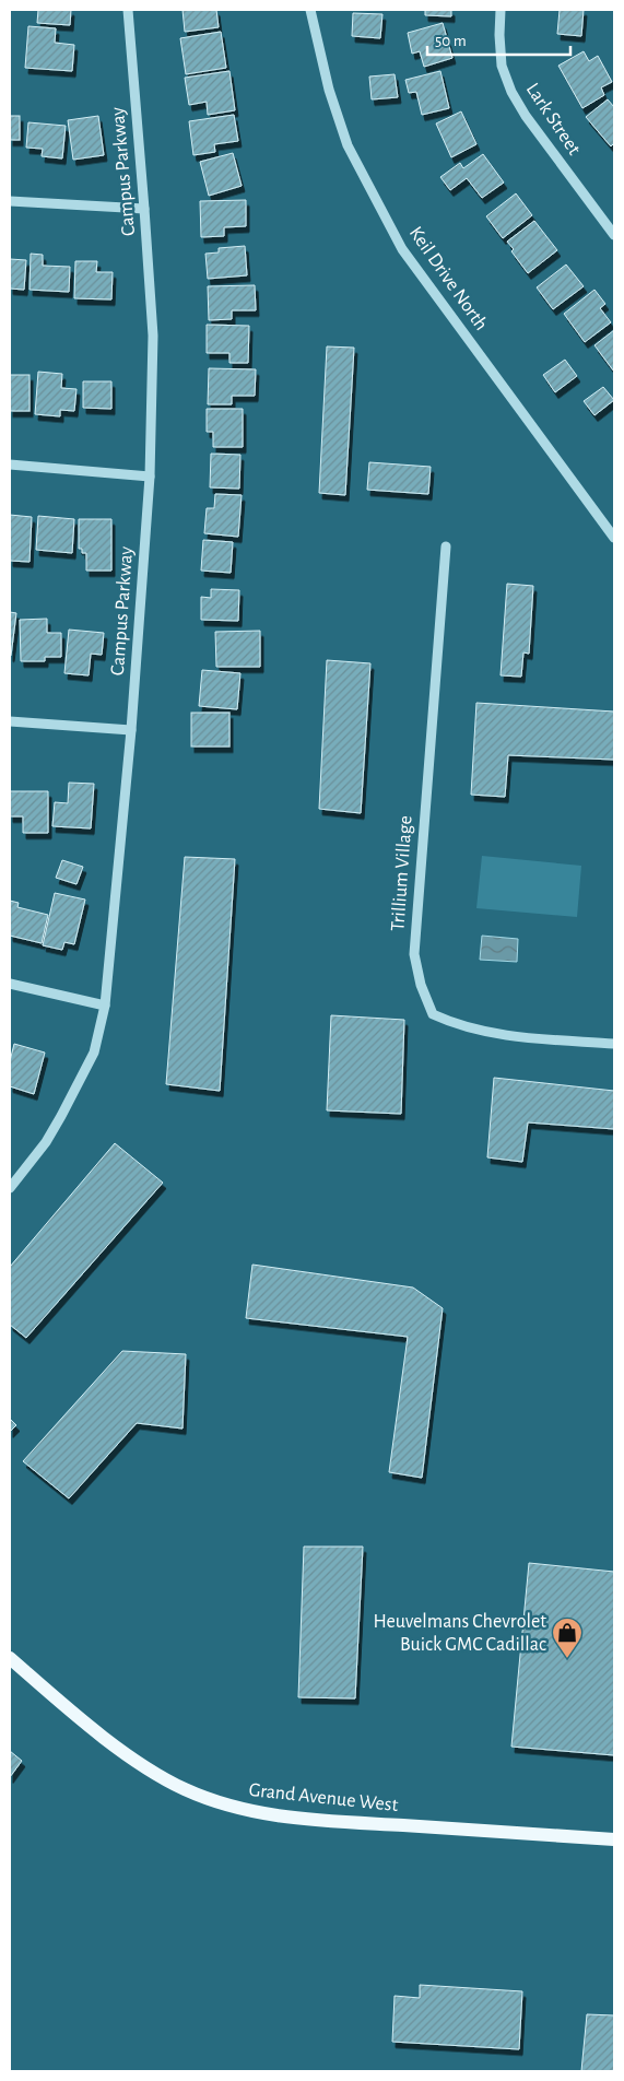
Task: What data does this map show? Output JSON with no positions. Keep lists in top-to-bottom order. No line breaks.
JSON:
{"streets":{"main road":["Grand Avenue West"],"street":["Lark Street","Campus Parkway","Keil Drive North","Trillium Village"]},"places":{"shop":["Heuvelmans Chevrolet Buick GMC Cadillac"]},"scale_bar":"50 m"}
